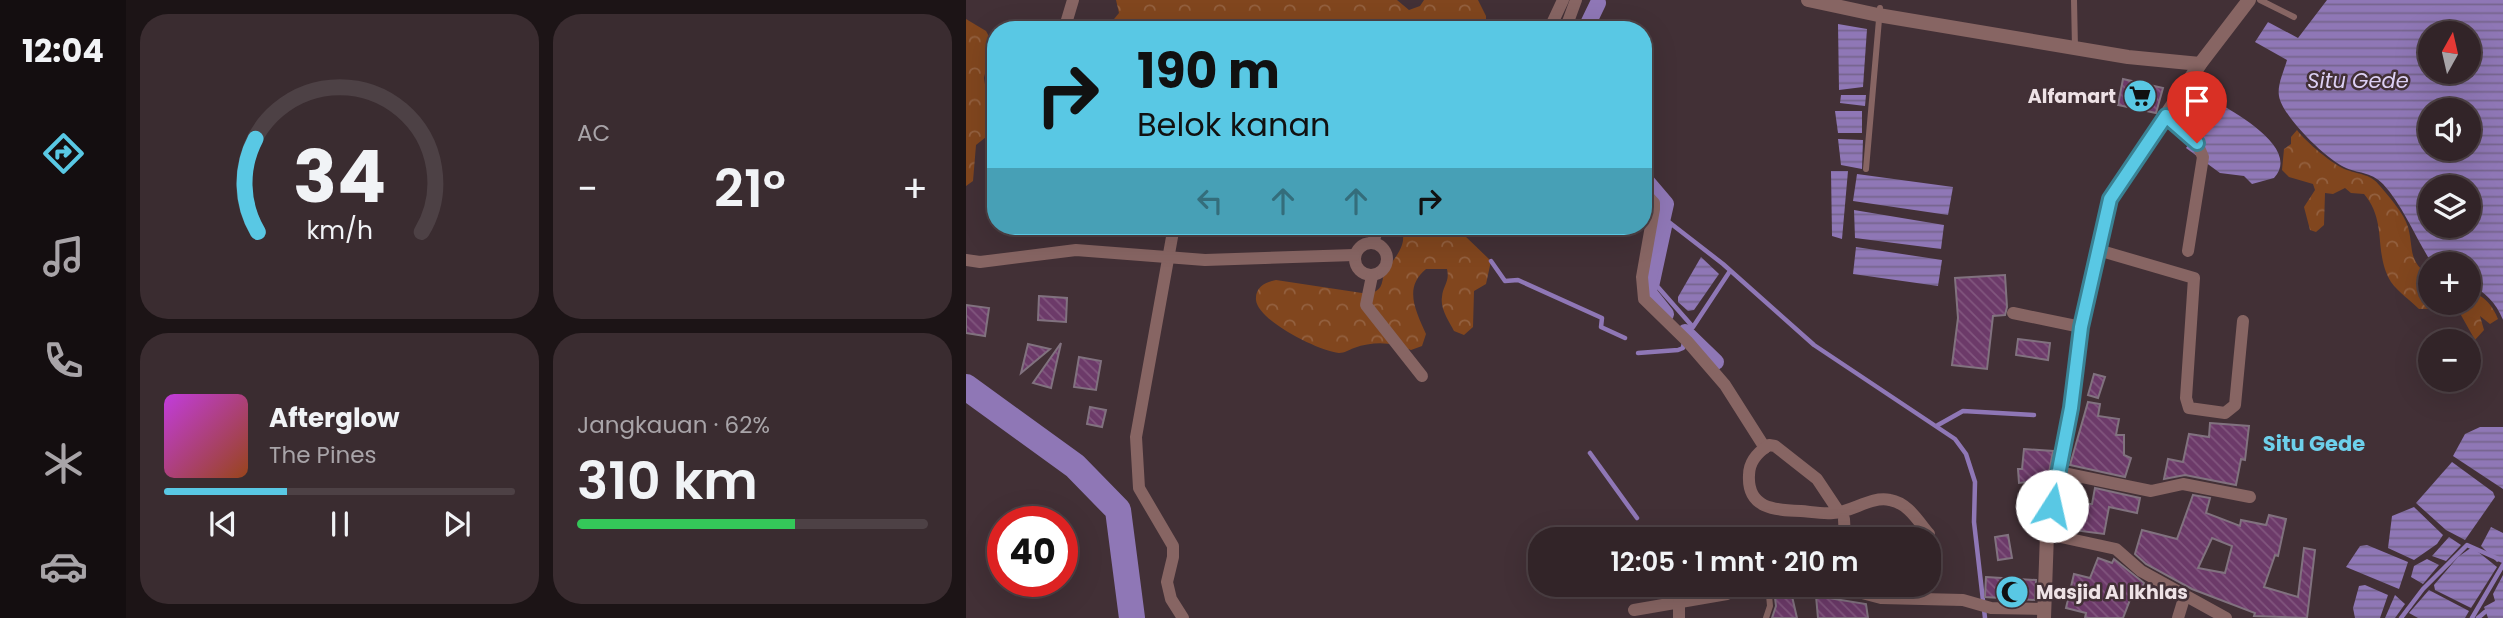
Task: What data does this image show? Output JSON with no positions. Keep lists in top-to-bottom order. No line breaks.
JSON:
{"districts":["Situ Gede"],"water":["Situ Gede"],"places":{"supermarket":["Alfamart"],"mosque":["Masjid Al Ikhlas"]},"north":"top","page":{"tabs":"12:04","tile":["AC",["Jangkauan · 62%","310 km"]],"map_buttons":["+","−"],"turn":["190 m","Belok kanan"],"heat":["−","21°","+"],"song":["Afterglow","The Pines"],"limit":"40","trip":"12:05 · 1 mnt · 210 m","gauge":["34","km/h"]}}
